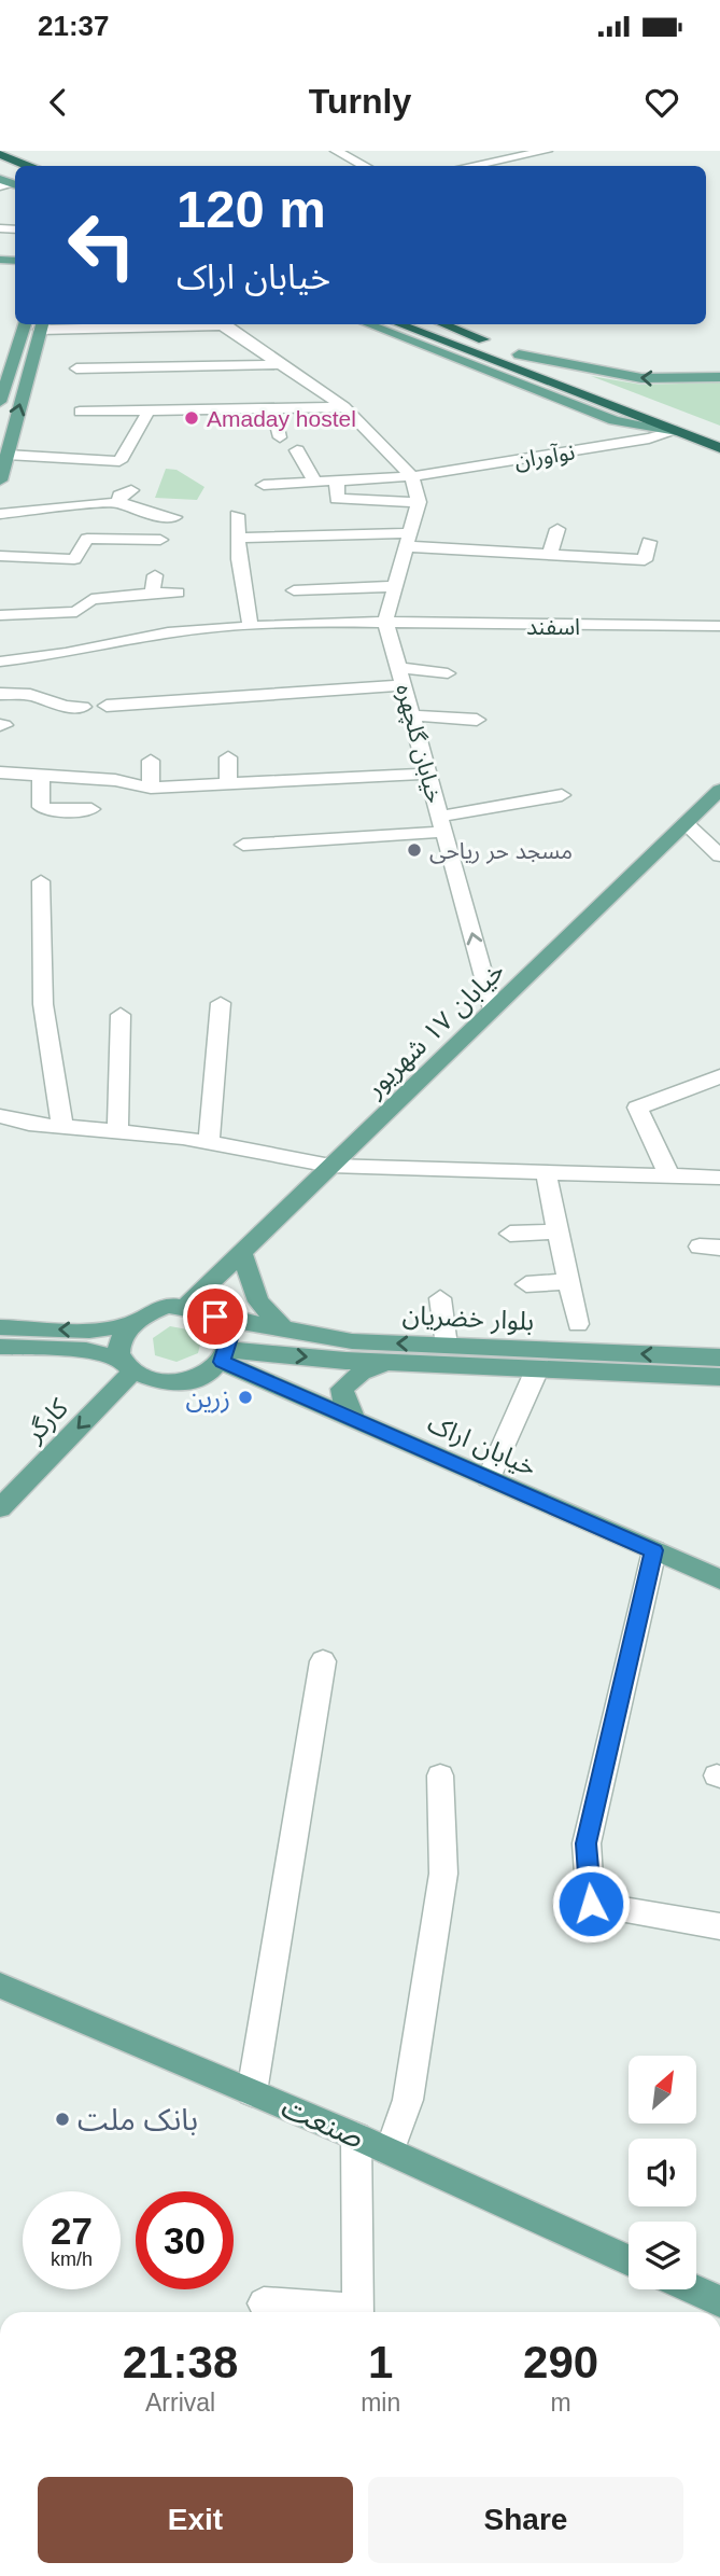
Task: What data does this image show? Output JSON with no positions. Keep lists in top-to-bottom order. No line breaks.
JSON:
{"streets":{"main road":["خیابان ۱۷ شهریور","بلوار خضریان","کارگر","خیابان اراک","صنعت"],"street":["نوآوران","اسفند","خیابان گلچهره"]},"crossings":[["نوآوران","خیابان گلچهره"],["اسفند","خیابان گلچهره"],["خیابان گلچهره","خیابان ۱۷ شهریور"],["خیابان ۱۷ شهریور","بلوار خضریان"],["خیابان ۱۷ شهریور","کارگر"],["خیابان ۱۷ شهریور","خیابان اراک"],["بلوار خضریان","کارگر"],["بلوار خضریان","خیابان اراک"],["کارگر","خیابان اراک"]],"one_way":["کارگر"],"places":["Amaday hostel","مسجد حر ریاحی","زرین","بانک ملت"],"north":"top right","page":{"status":"21:37","header":"Turnly","turn":["120 m","خیابان اراک"],"speed":"27 km/h","limit":"30","eta":["21:38","Arrival","1","min","290","m"],"buttons":["Exit","Share"]}}
